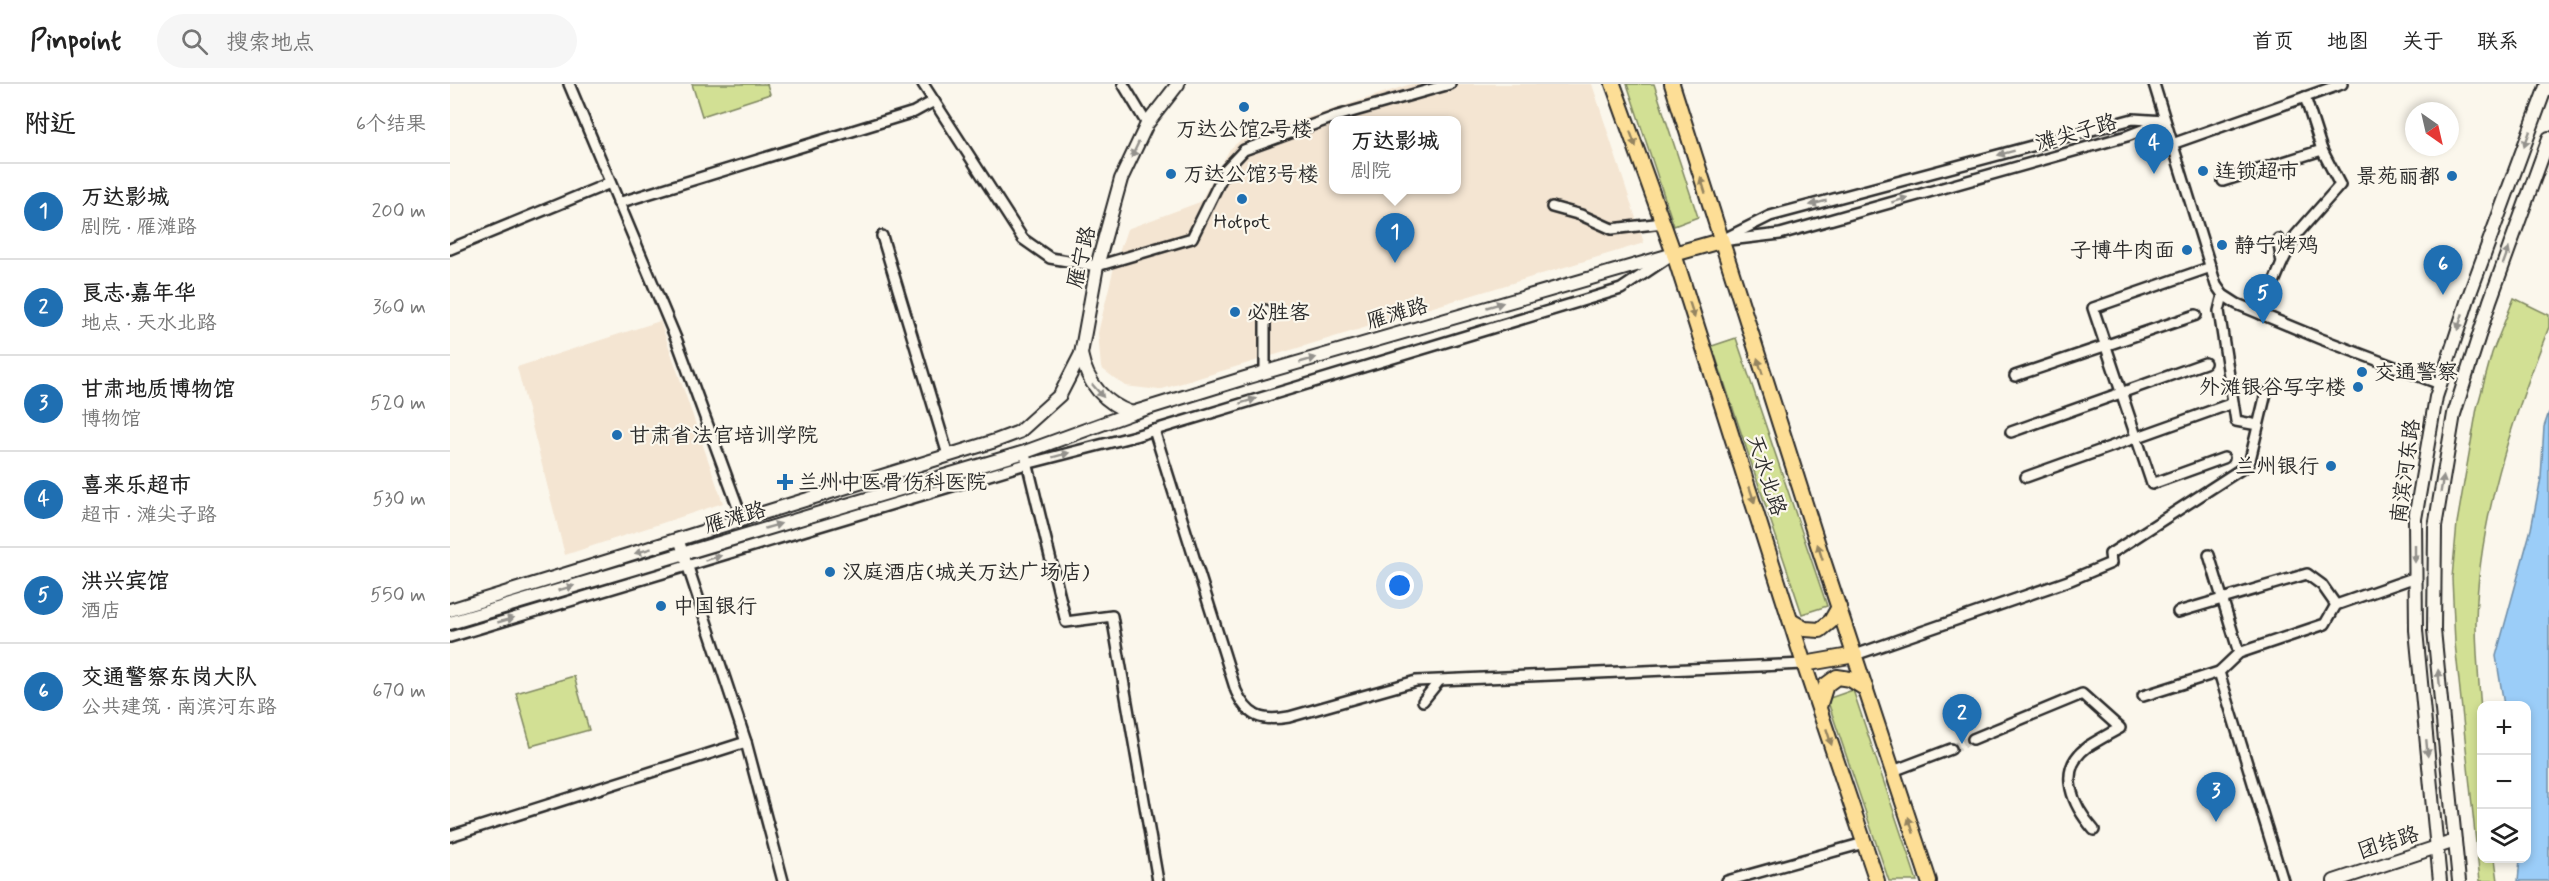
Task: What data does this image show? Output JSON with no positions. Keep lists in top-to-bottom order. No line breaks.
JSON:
{"streets":{"main road":["雁宁路","雁滩路","南滨河东路","天水北路","团结路"],"street":["滩尖子路"]},"crossings":[["滩尖子路","天水北路"],["雁宁路","雁滩路"],["雁滩路","天水北路"],["南滨河东路","团结路"]],"one_way":["雁宁路"],"places":{"other":["万达公馆2号楼","连锁超市","万达公馆3号楼","景苑丽都","Hotpot","静宁烤鸡","子博牛肉面","必胜客","交通警察","外滩银谷写字楼","甘肃省法官培训学院","兰州银行","汉庭酒店(城关万达广场店)","中国银行"],"health":["兰州中医骨伤科医院"]},"north":"bottom right","page":{"header":"Pinpoint","search":"搜索地点","nav":["首页","地图","关于","联系"],"heading":["附近","6个结果"],"popup":["万达影城","剧院"],"pins":["4","1","6","5","2","3"],"list":[{"mark":"1","name":"万达影城","note":"剧院 · 雁滩路","value":"200 m"},{"mark":"2","name":"良志·嘉年华","note":"地点 · 天水北路","value":"360 m"},{"mark":"3","name":"甘肃地质博物馆","note":"博物馆","value":"520 m"},{"mark":"4","name":"喜来乐超市","note":"超市 · 滩尖子路","value":"530 m"},{"mark":"5","name":"洪兴宾馆","note":"酒店","value":"550 m"},{"mark":"6","name":"交通警察东岗大队","note":"公共建筑 · 南滨河东路","value":"670 m"}],"map_buttons":["+","−"]}}
